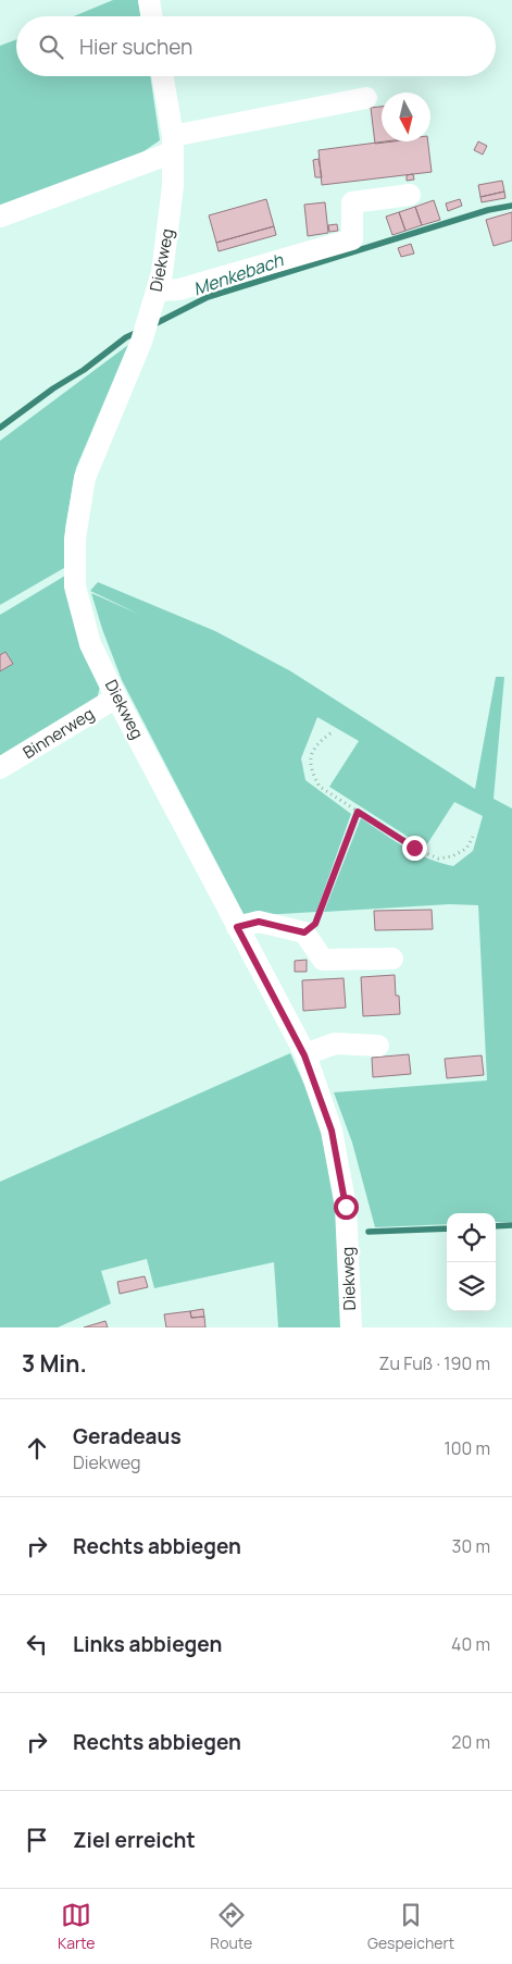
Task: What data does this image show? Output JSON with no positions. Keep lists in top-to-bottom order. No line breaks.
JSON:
{"streets":{"street":["Diekweg","Binnerweg"]},"crossings":[["Diekweg","Binnerweg"]],"water":["Menkebach"],"north":"bottom","page":{"search":"Hier suchen","heading":["3 Min.","Zu Fuß · 190 m"],"list":[["Geradeaus","Diekweg","100 m"],["Rechts abbiegen","30 m"],["Links abbiegen","40 m"],["Rechts abbiegen","20 m"],"Ziel erreicht"],"nav":["Karte","Route","Gespeichert"]}}
